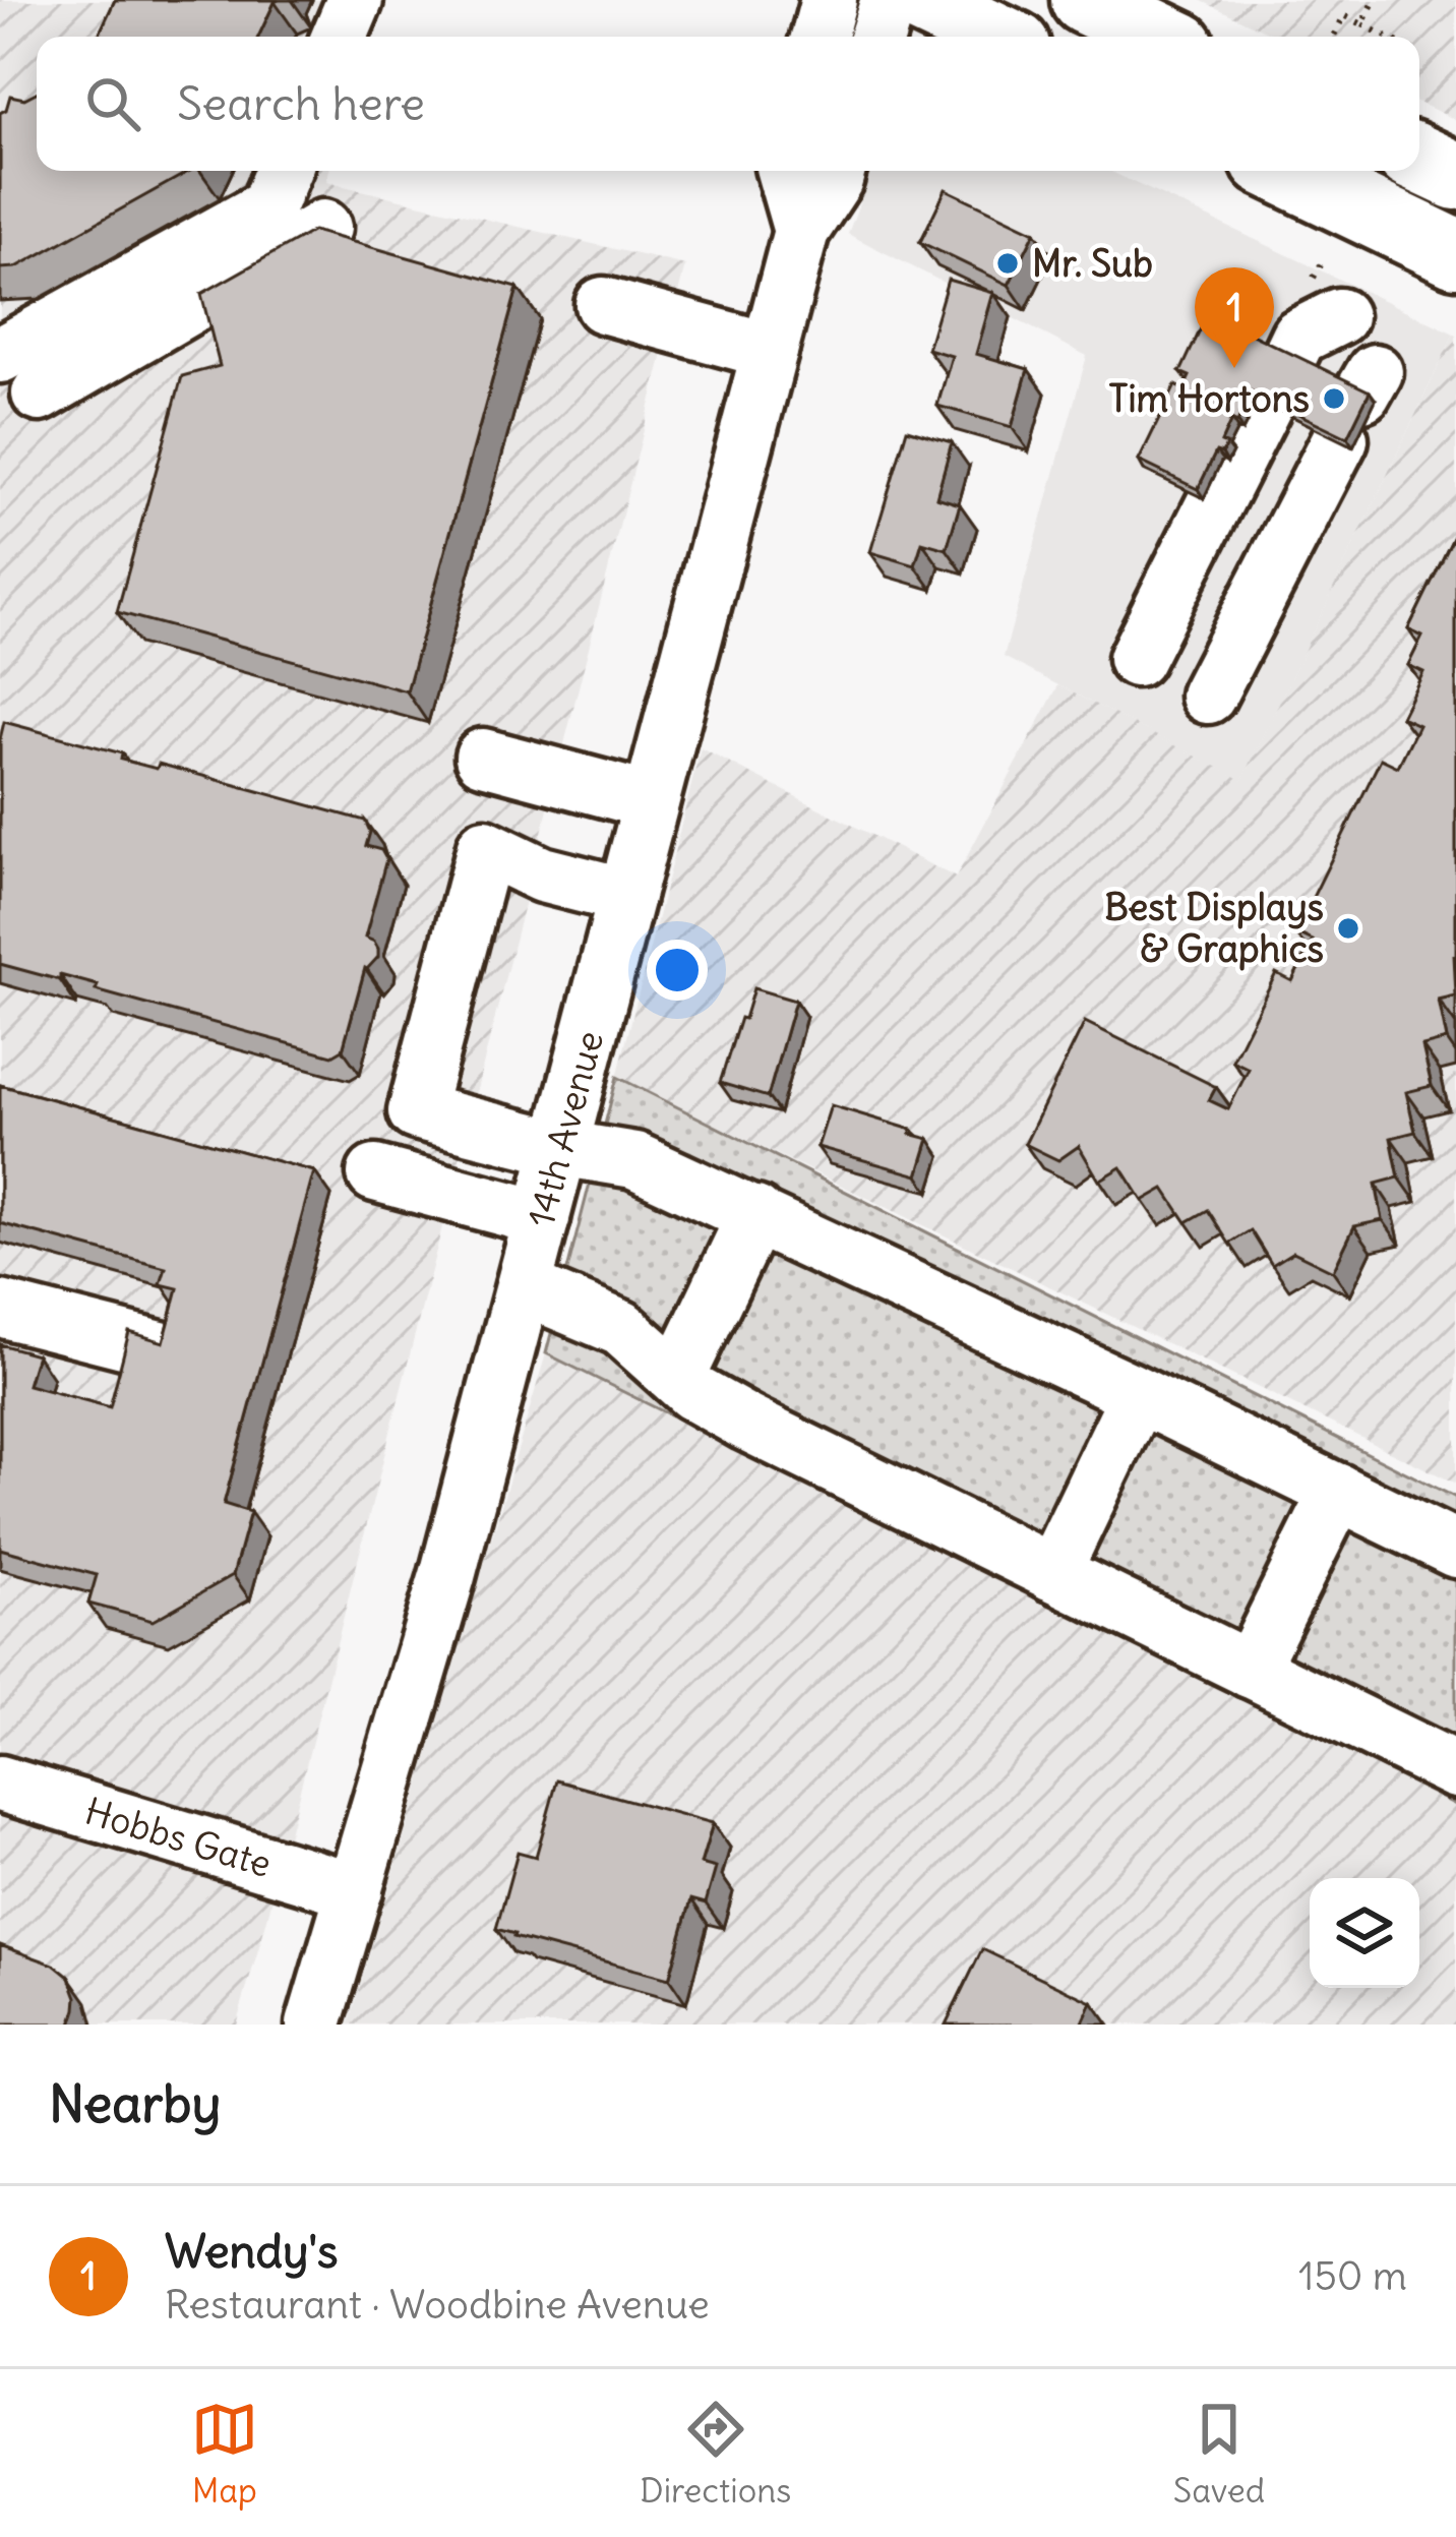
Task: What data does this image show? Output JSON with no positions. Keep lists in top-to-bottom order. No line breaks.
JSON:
{"streets":{"street":["14th Avenue","Hobbs Gate"]},"crossings":[["14th Avenue","Hobbs Gate"]],"places":["Mr. Sub","Tim Hortons","Best Displays & Graphics"],"page":{"search":"Search here","pins":"1","heading":"Nearby","list":[{"mark":"1","name":"Wendy's","note":"Restaurant · Woodbine Avenue","value":"150 m"}],"nav":["Map","Directions","Saved"]}}
